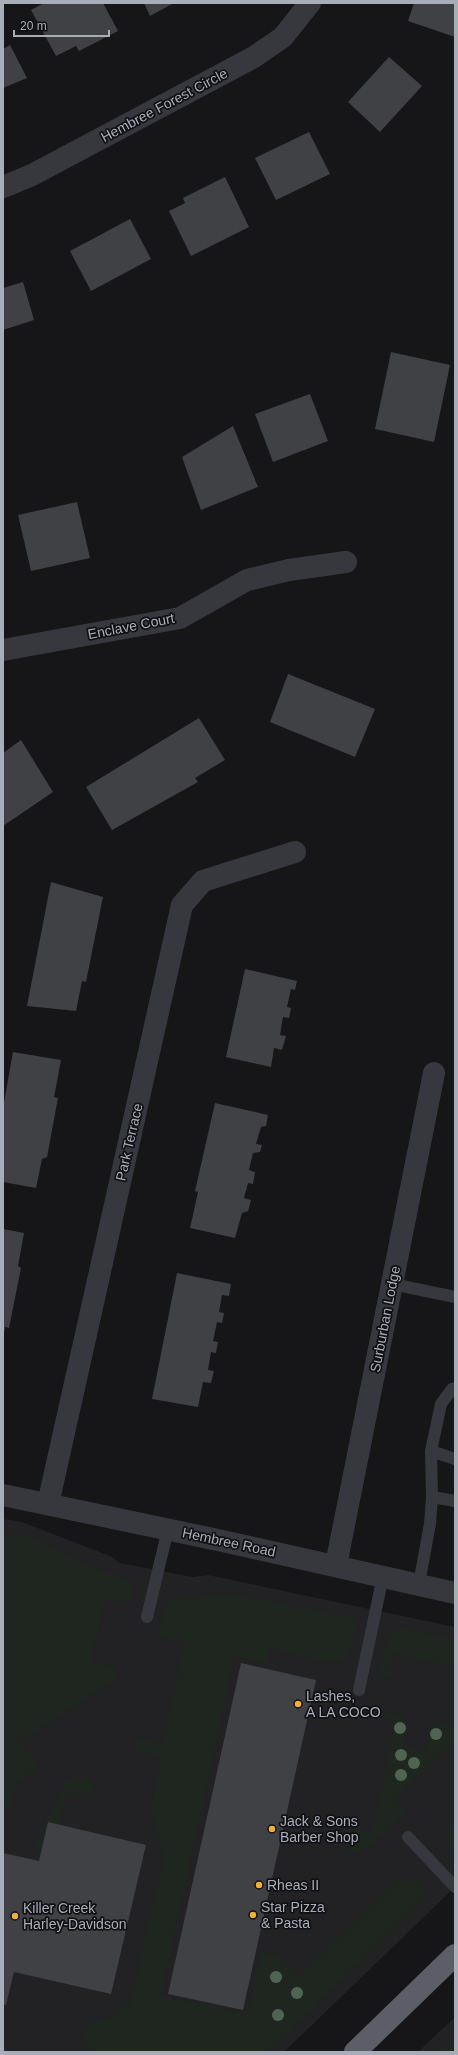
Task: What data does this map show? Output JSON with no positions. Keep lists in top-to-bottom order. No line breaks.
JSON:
{"streets":{"street":["Hembree Forest Circle","Enclave Court","Park Terrace","Surburban Lodge","Hembree Road"]},"crossings":[["Park Terrace","Hembree Road"],["Surburban Lodge","Hembree Road"]],"places":["Lashes, A LA COCO","Jack & Sons Barber Shop","Rheas II","Star Pizza & Pasta","Killer Creek Harley-Davidson"],"scale_bar":"20 m"}
